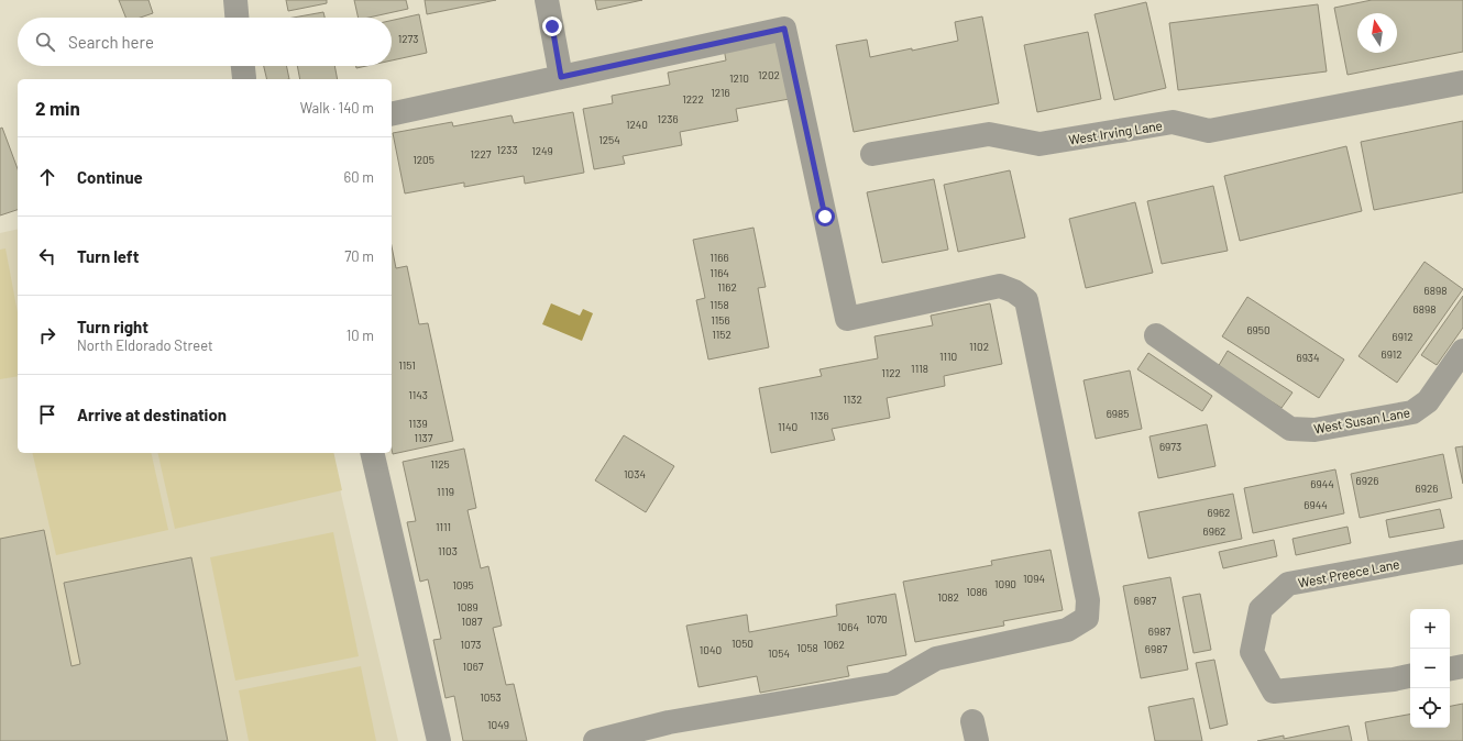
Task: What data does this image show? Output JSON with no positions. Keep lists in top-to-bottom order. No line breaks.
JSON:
{"streets":{"street":["West Irving Lane","West Susan Lane","West Preece Lane"]},"house_numbers":["1273","1202","1210","1216","1222","1236","1240","1254","1233","1249","1227","1205","1166","1164","1162","6898","1158","6898","1156","6950","1152","6912","1102","6912","1110","6934","1151","1118","1122","1143","1132","6985","1136","1139","1140","1137","6973","1125","1034","6926","6944","6926","1119","6944","6962","1111","6962","1103","1094","1090","1095","1086","1082","6987","1089","1070","1087","1064","6987","1050","1073","1062","1058","6987","1040","1054","1067","1053","1049"],"north":"top","page":{"search":"Search here","heading":["2 min","Walk · 140 m"],"list":[["Continue","60 m"],["Turn left","70 m"],["Turn right","North Eldorado Street","10 m"],"Arrive at destination"],"map_buttons":["+","−"]}}
